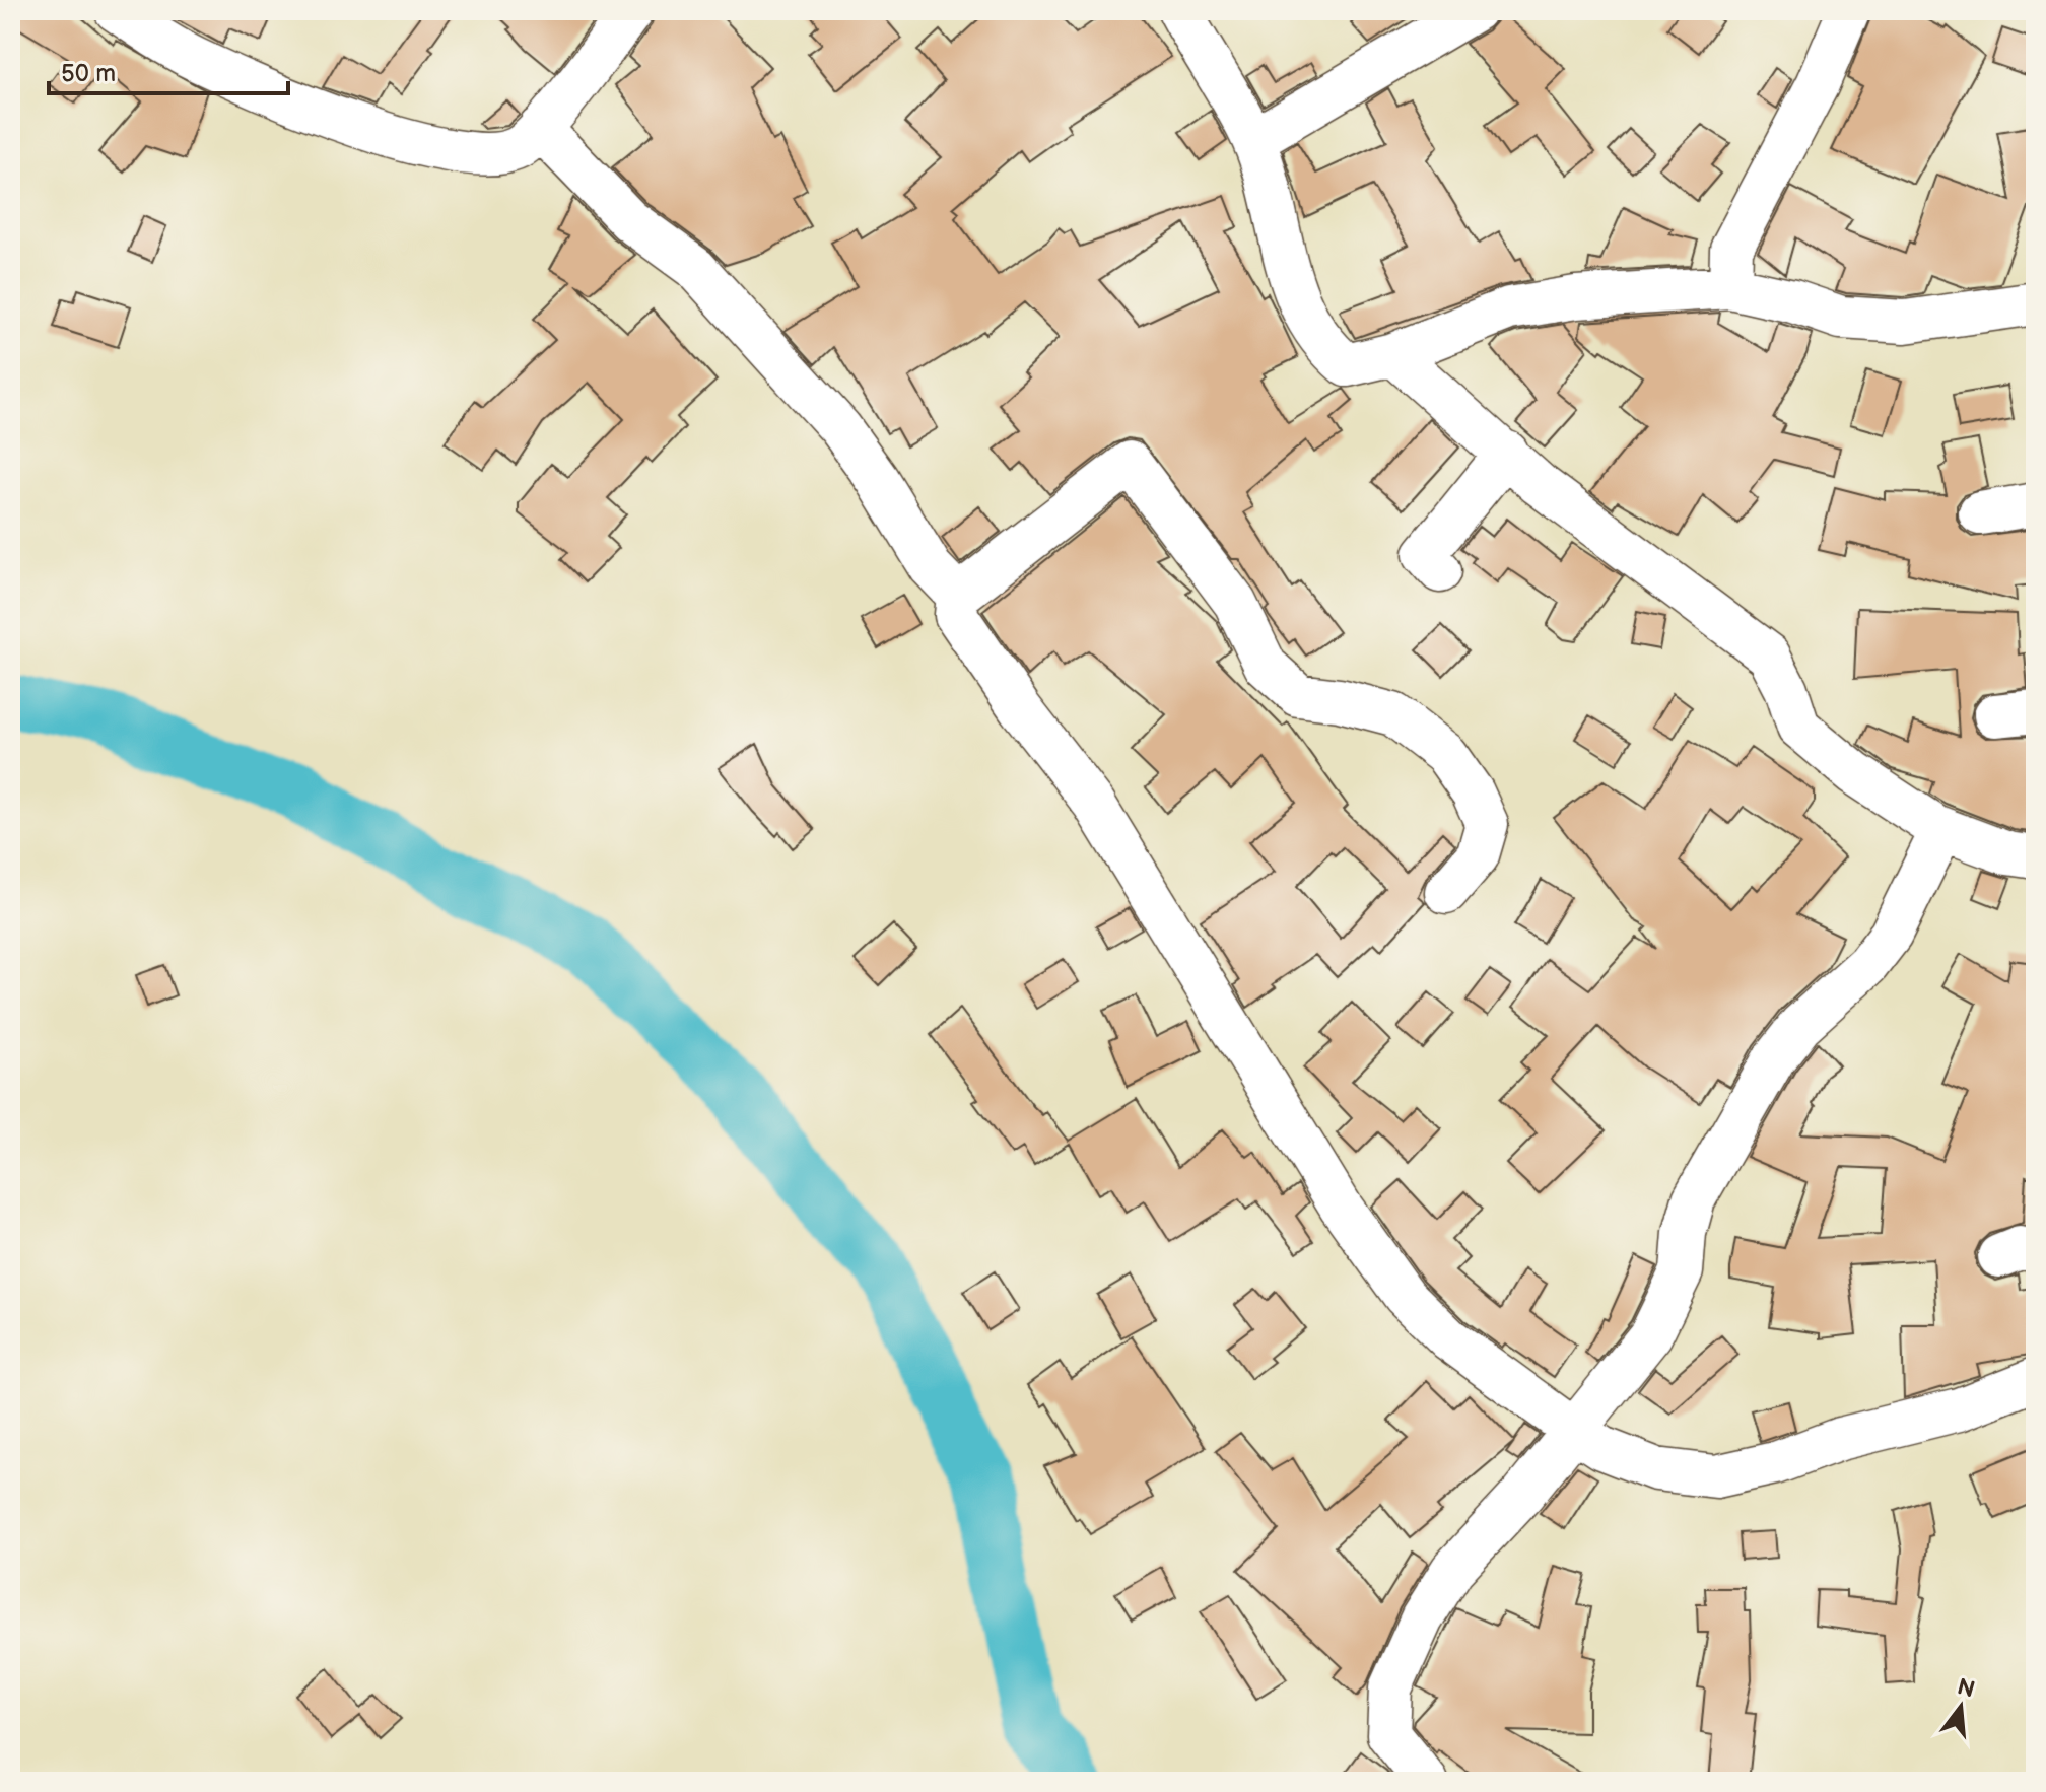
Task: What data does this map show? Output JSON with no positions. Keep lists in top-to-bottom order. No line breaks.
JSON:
{"scale_bar":"50 m","north":"top"}
